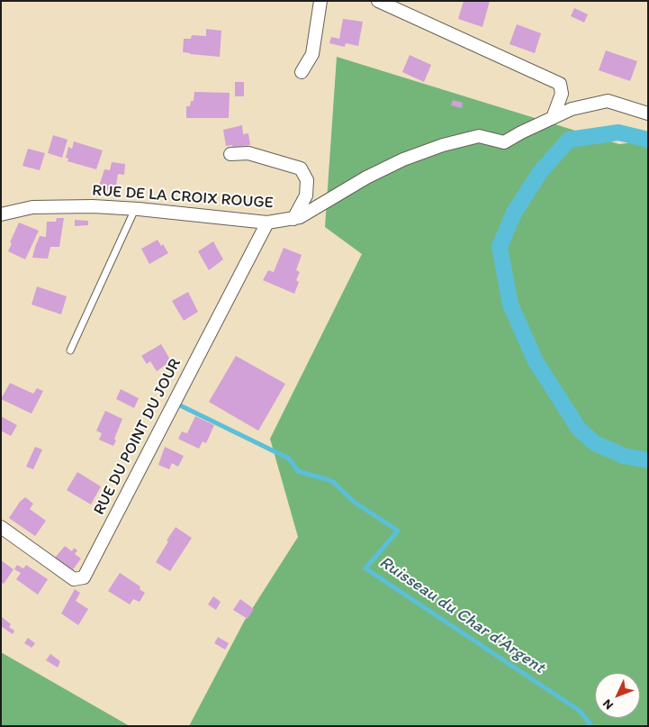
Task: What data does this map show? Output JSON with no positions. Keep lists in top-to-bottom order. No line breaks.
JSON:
{"streets":{"street":["RUE DE LA CROIX ROUGE","RUE DU POINT DU JOUR"]},"crossings":[["RUE DE LA CROIX ROUGE","RUE DU POINT DU JOUR"]],"water":["Ruisseau du Char d'Argent"],"north":"bottom left"}
